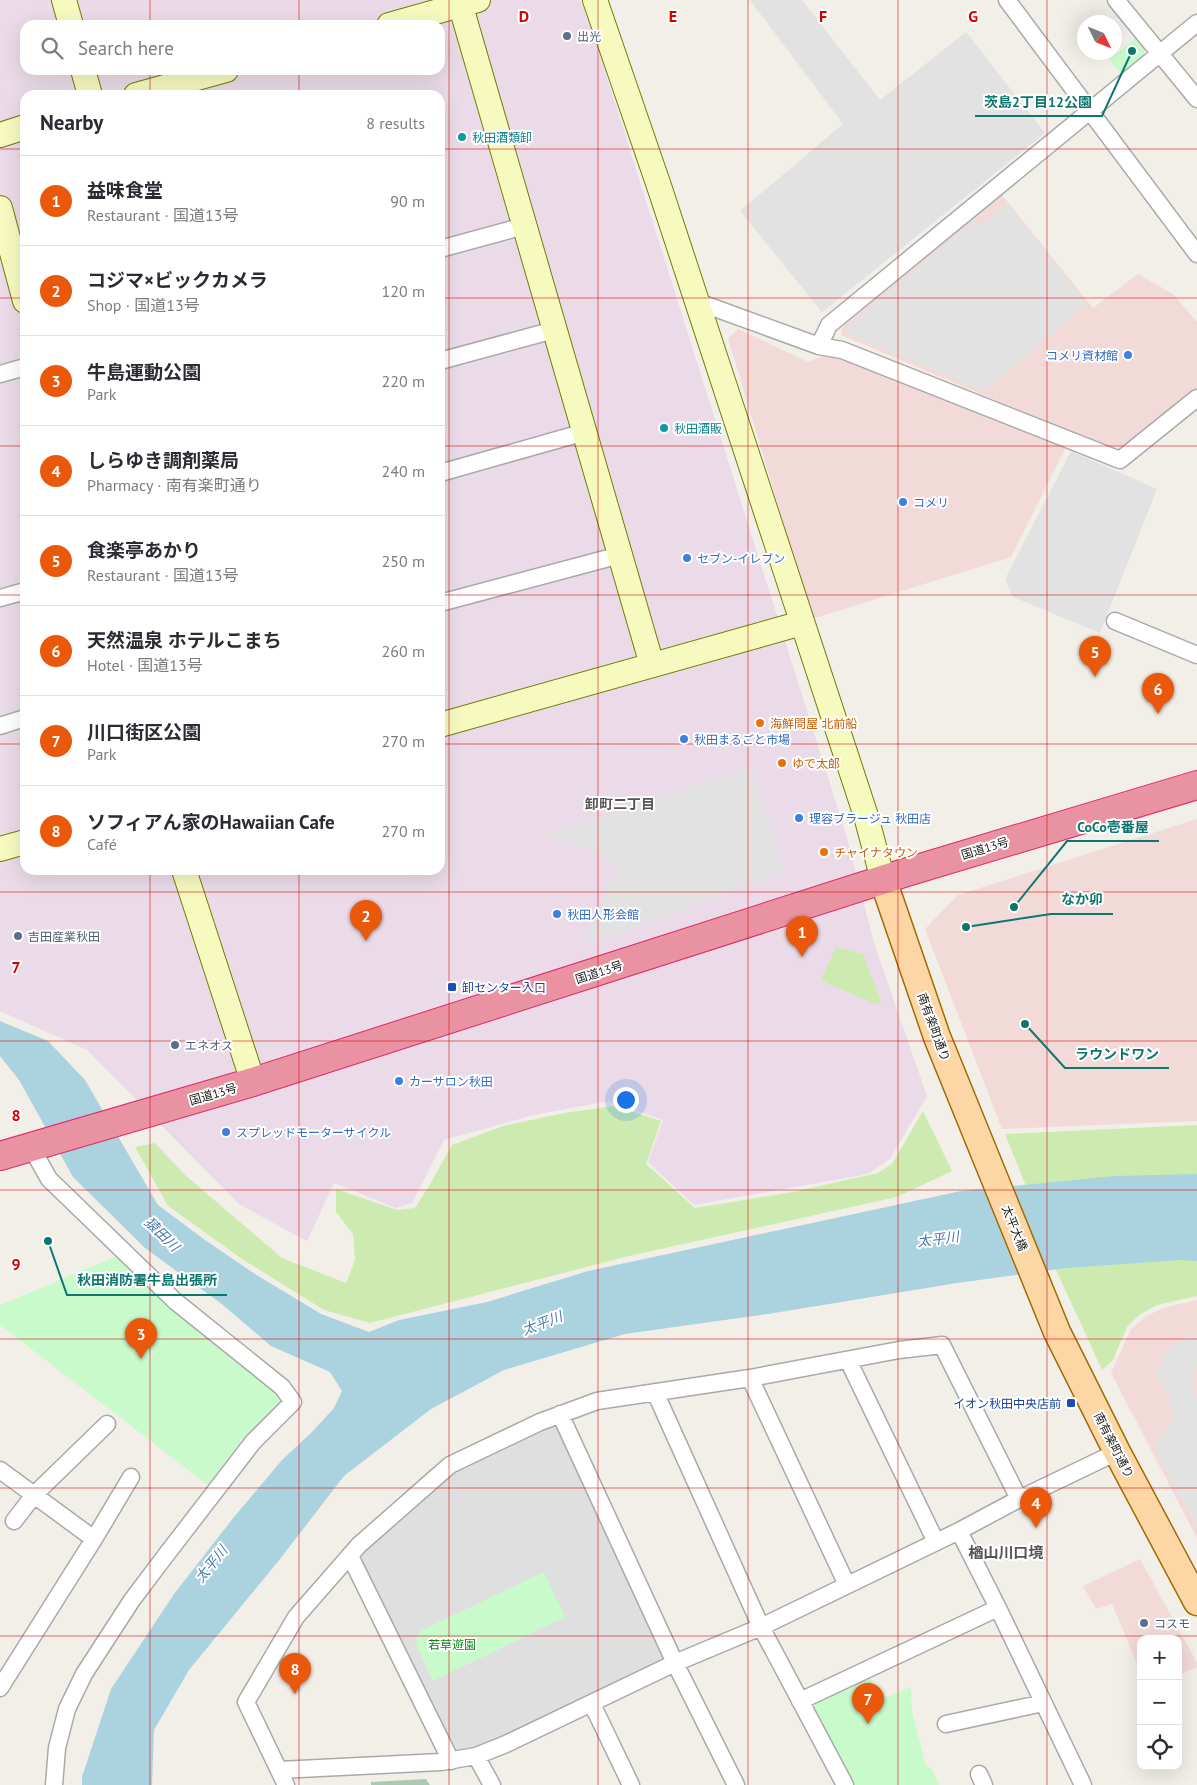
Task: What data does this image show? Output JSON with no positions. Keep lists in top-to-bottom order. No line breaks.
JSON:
{"streets":{"highway":["国道13号"],"main road":["南有楽町通り","太平大橋"]},"crossings":[["国道13号","南有楽町通り"],["南有楽町通り","太平大橋"]],"districts":["卸町二丁目","楢山川口境"],"water":["猿田川","太平川"],"parks":["若草遊園"],"places":{"other":["出光","茨島2丁目12公園","秋田酒類卸","コメリ資材館","秋田酒販","コメリ","セブン-イレブン","海鮮問屋 北前船","秋田まるごと市場","ゆで太郎","理容ブラージュ 秋田店","チャイナタウン","CoCo壱番屋","秋田人形会館","なか卯","吉田産業秋田","ラウンドワン","エネオス","カーサロン秋田","スプレッドモーターサイクル","秋田消防署牛島出張所","コスモ"],"transit":["卸センター入口","イオン秋田中央店前"]},"north":"bottom right","page":{"search":"Search here","heading":["Nearby","8 results"],"list":[{"mark":"1","name":"益味食堂","note":"Restaurant · 国道13号","value":"90 m"},{"mark":"2","name":"コジマ×ビックカメラ","note":"Shop · 国道13号","value":"120 m"},{"mark":"3","name":"牛島運動公園","note":"Park","value":"220 m"},{"mark":"4","name":"しらゆき調剤薬局","note":"Pharmacy · 南有楽町通り","value":"240 m"},{"mark":"5","name":"食楽亭あかり","note":"Restaurant · 国道13号","value":"250 m"},{"mark":"6","name":"天然温泉 ホテルこまち","note":"Hotel · 国道13号","value":"260 m"},{"mark":"7","name":"川口街区公園","note":"Park","value":"270 m"},{"mark":"8","name":"ソフィアん家のHawaiian Cafe","note":"Café","value":"270 m"}],"pins":["5","6","2","1","3","4","8","7"],"map_buttons":["+","−"]},"grid":{"columns":["D","E","F","G"],"rows":["7","8","9"]}}
